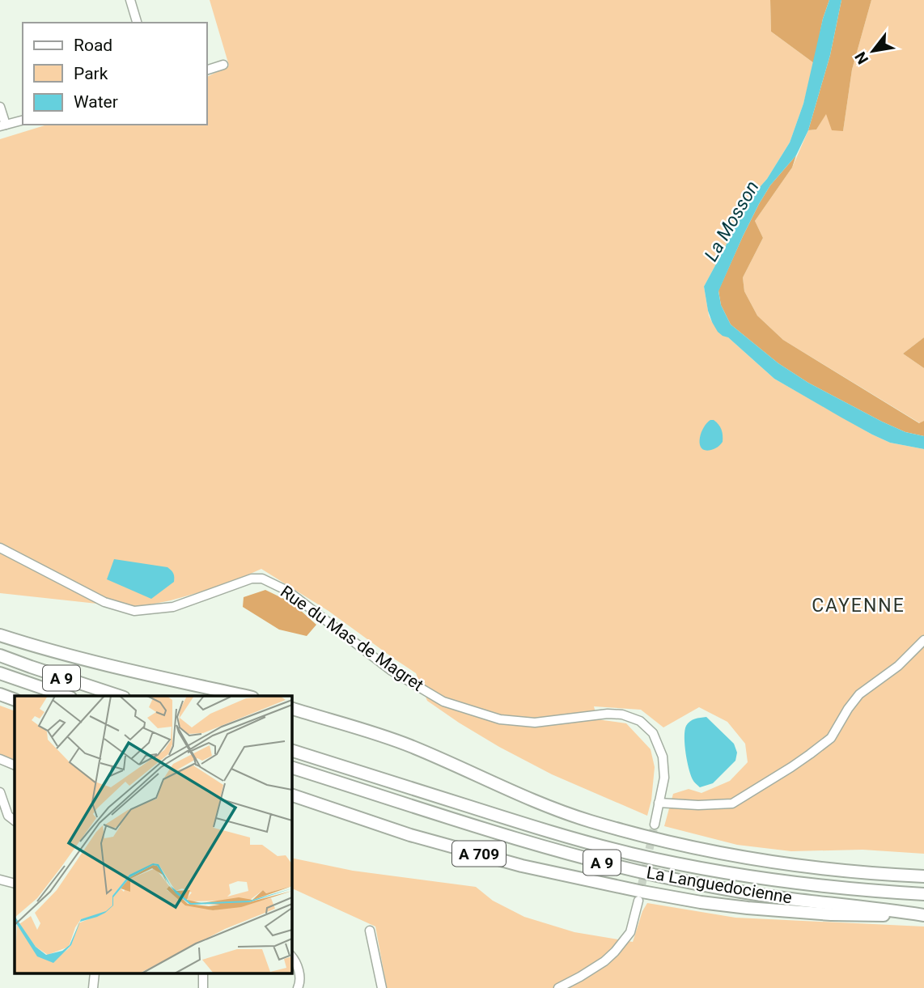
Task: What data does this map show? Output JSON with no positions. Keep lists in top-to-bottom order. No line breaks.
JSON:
{"streets":{"highway":["A 9","A 709","La Languedocienne"],"street":["Rue du Mas de Magret"]},"crossings":[["A 709","La Languedocienne"]],"districts":["CAYENNE"],"water":["La Mosson"],"legend":["Road","Park","Water"],"north":"bottom left"}
